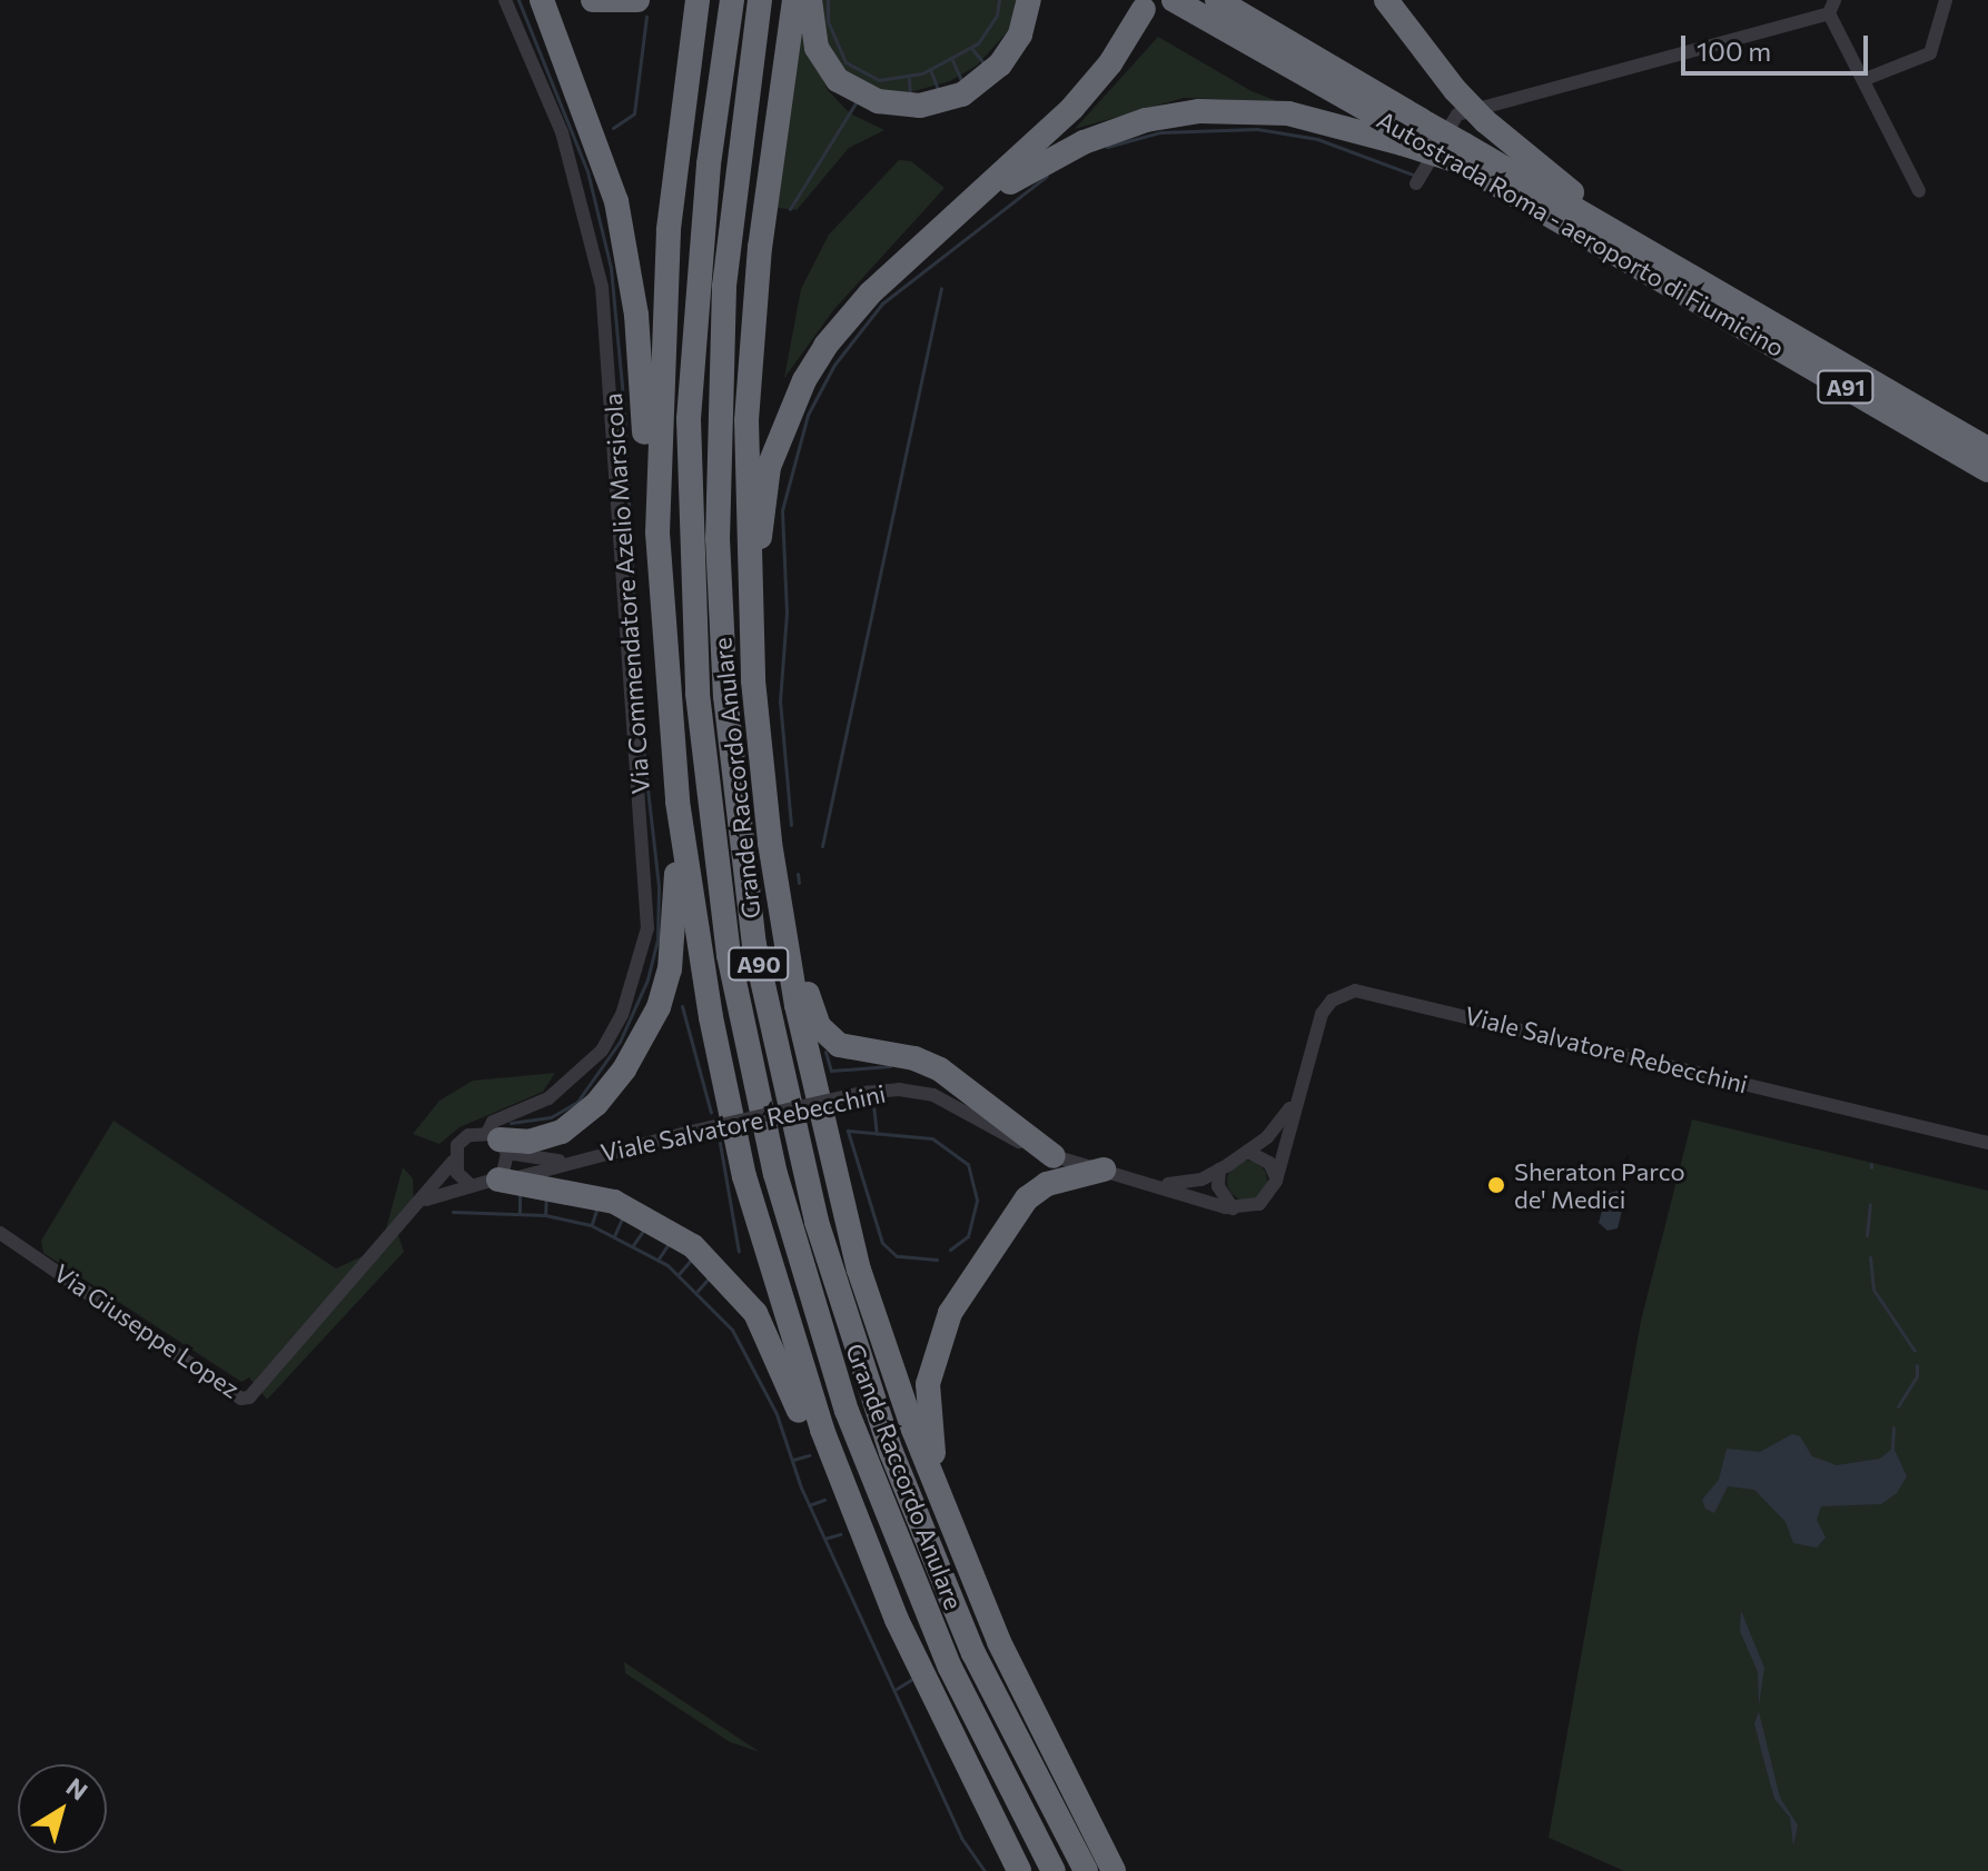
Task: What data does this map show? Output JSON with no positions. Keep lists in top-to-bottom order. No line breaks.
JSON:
{"streets":{"highway":["Autostrada Roma - aeroporto di Fiumicino","A91","Grande Raccordo Anulare","A90"],"street":["Via Commendatore Azelio Marsicola","Viale Salvatore Rebecchini","Via Giuseppe Lopez"]},"crossings":[["Via Commendatore Azelio Marsicola","Viale Salvatore Rebecchini"],["Via Commendatore Azelio Marsicola","Via Giuseppe Lopez"]],"places":["Sheraton Parco de' Medici"],"scale_bar":"100 m","north":"top right"}
